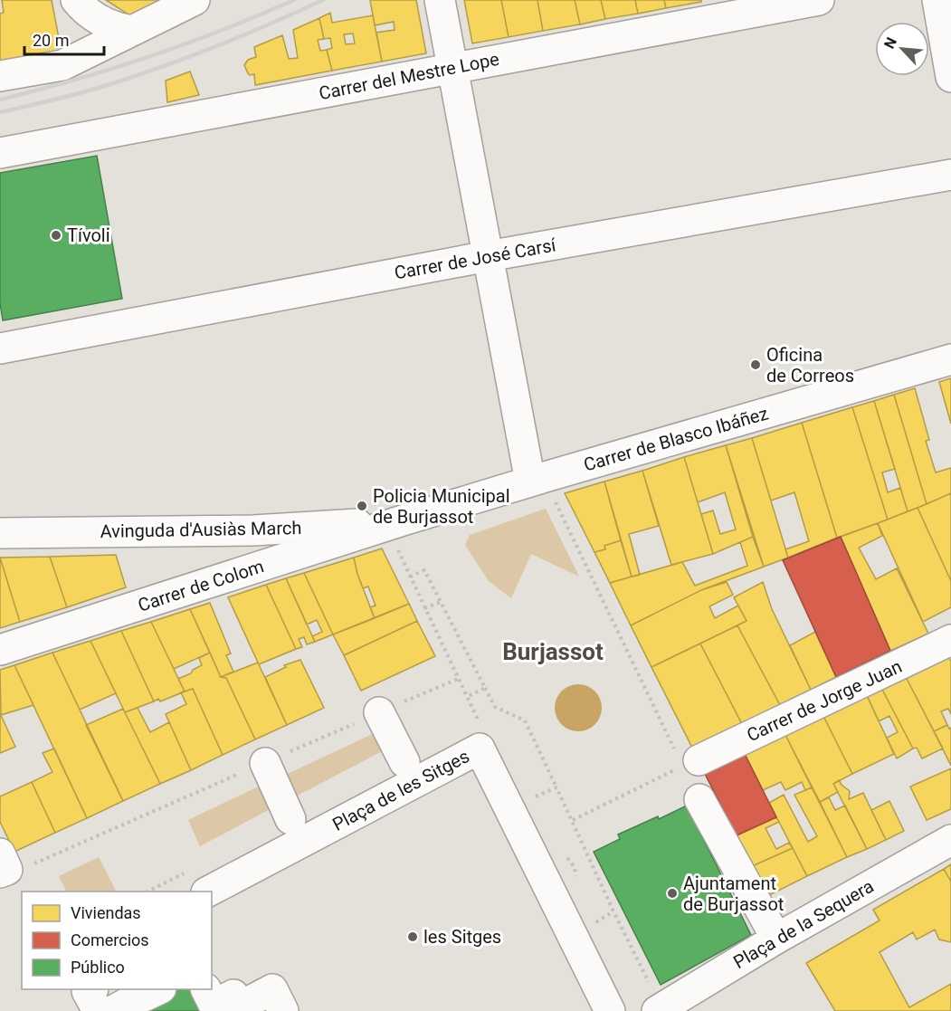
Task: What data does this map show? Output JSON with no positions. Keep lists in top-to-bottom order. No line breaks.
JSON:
{"streets":{"street":["Carrer del Mestre Lope","Carrer de José Carsí","Carrer de Blasco Ibáñez","Avinguda d'Ausiàs March","Carrer de Colom","Carrer de Jorge Juan","Plaça de les Sitges","Plaça de la Sequera"]},"crossings":[["Carrer de Blasco Ibáñez","Avinguda d'Ausiàs March"],["Carrer de Blasco Ibáñez","Carrer de Colom"],["Avinguda d'Ausiàs March","Carrer de Colom"]],"districts":["Burjassot"],"places":["Tívoli","Oficina de Correos","Policia Municipal de Burjassot","Ajuntament de Burjassot","les Sitges"],"legend":["Viviendas","Comercios","Público"],"scale_bar":"20 m","north":"top left"}
